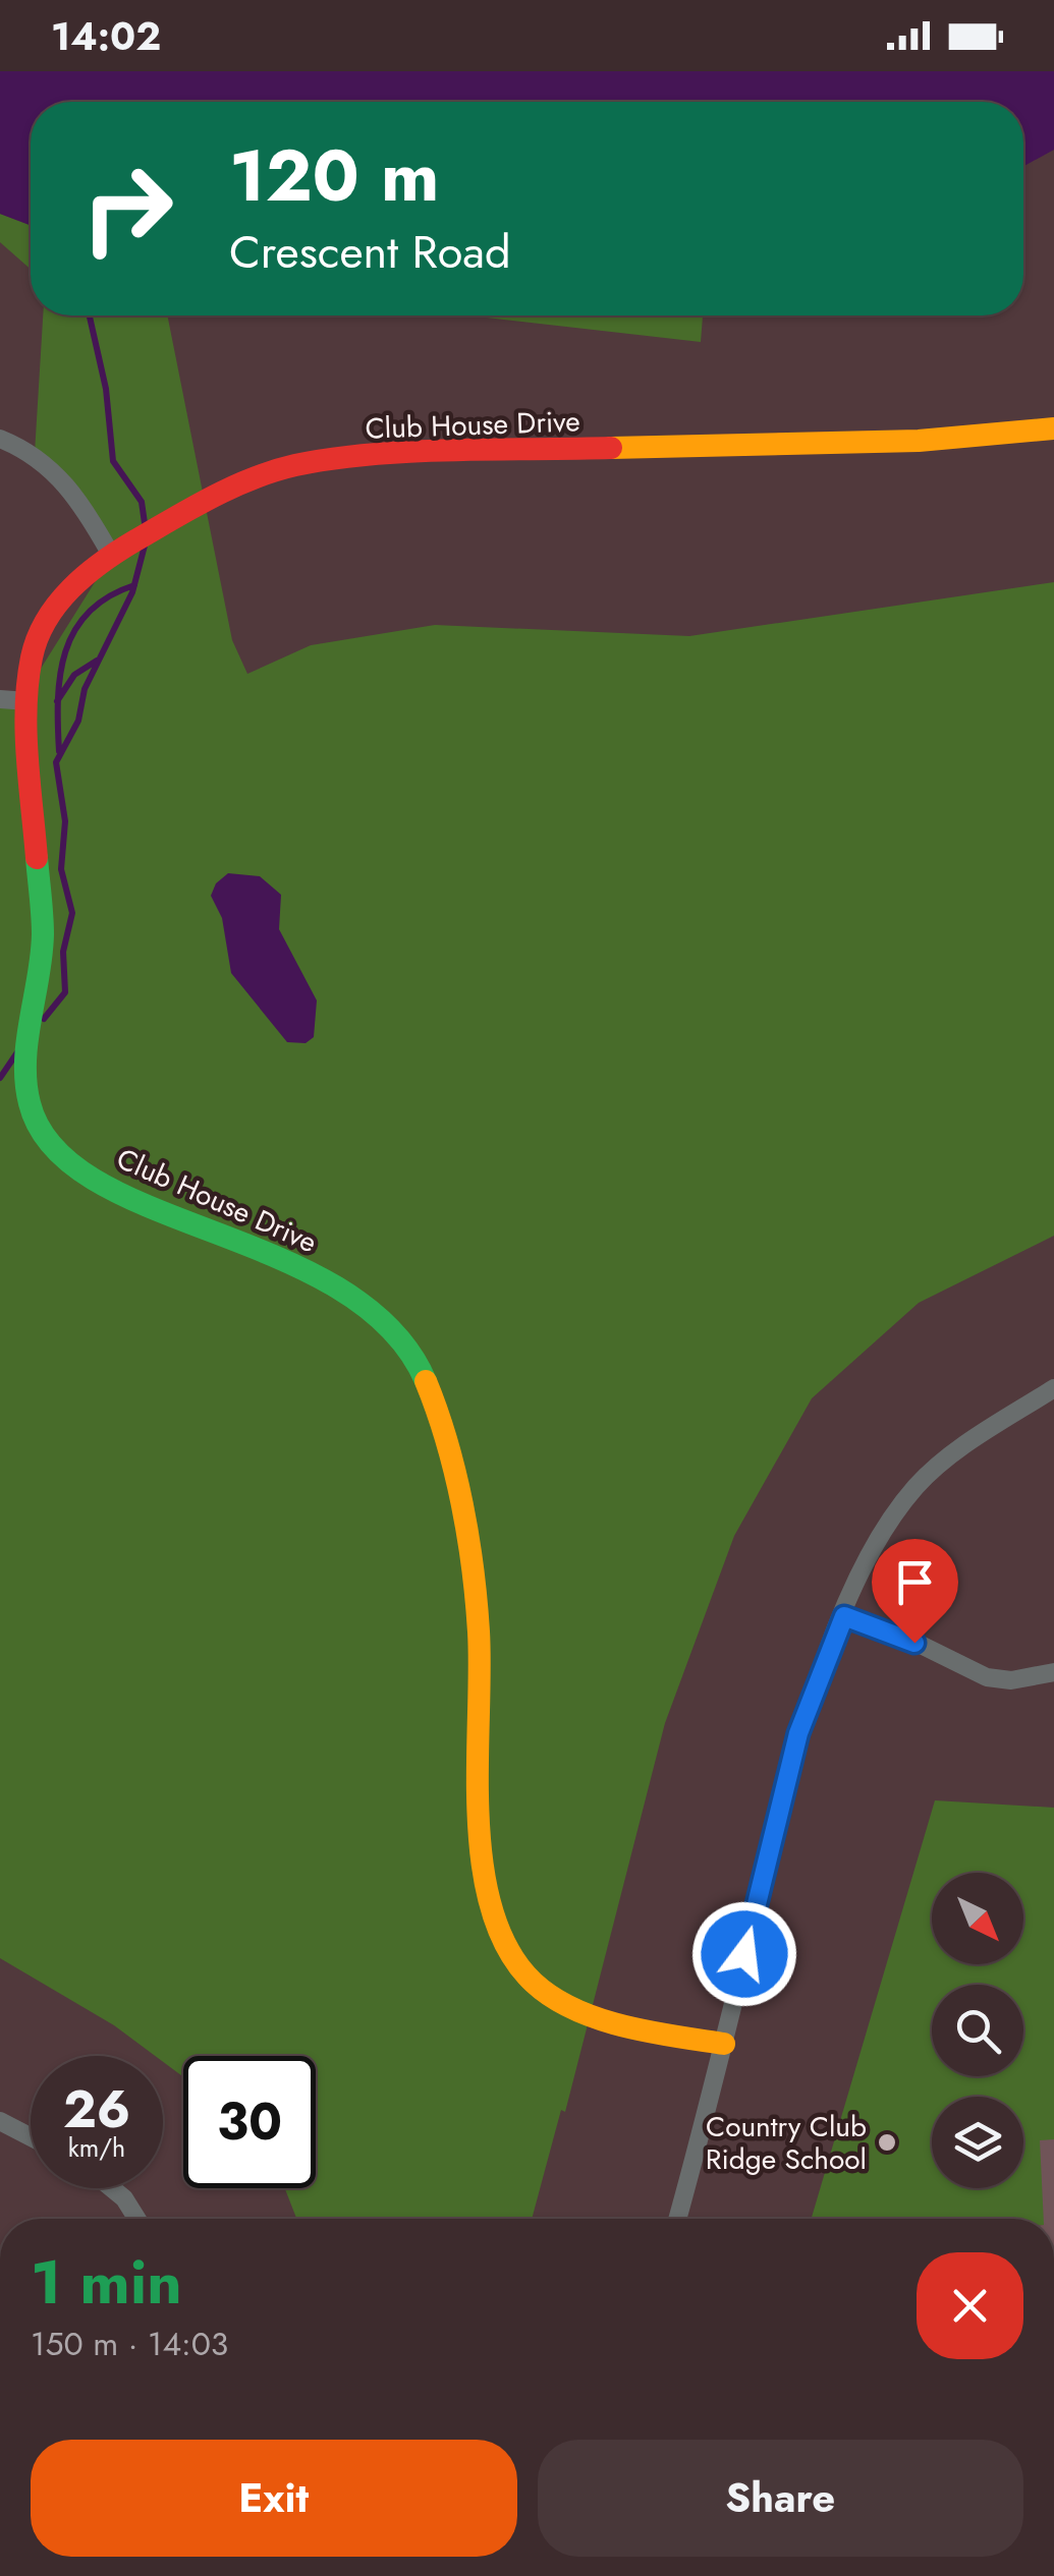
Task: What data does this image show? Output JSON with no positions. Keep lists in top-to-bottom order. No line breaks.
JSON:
{"streets":{"street":["Club House Drive"]},"places":["Country Club Ridge School"],"north":"bottom right","page":{"status":"14:02","turn":["120 m","Crescent Road"],"speed":"26 km/h","limit":"30","heading":["1 min","150 m · 14:03"],"buttons":["Exit","Share"]}}
